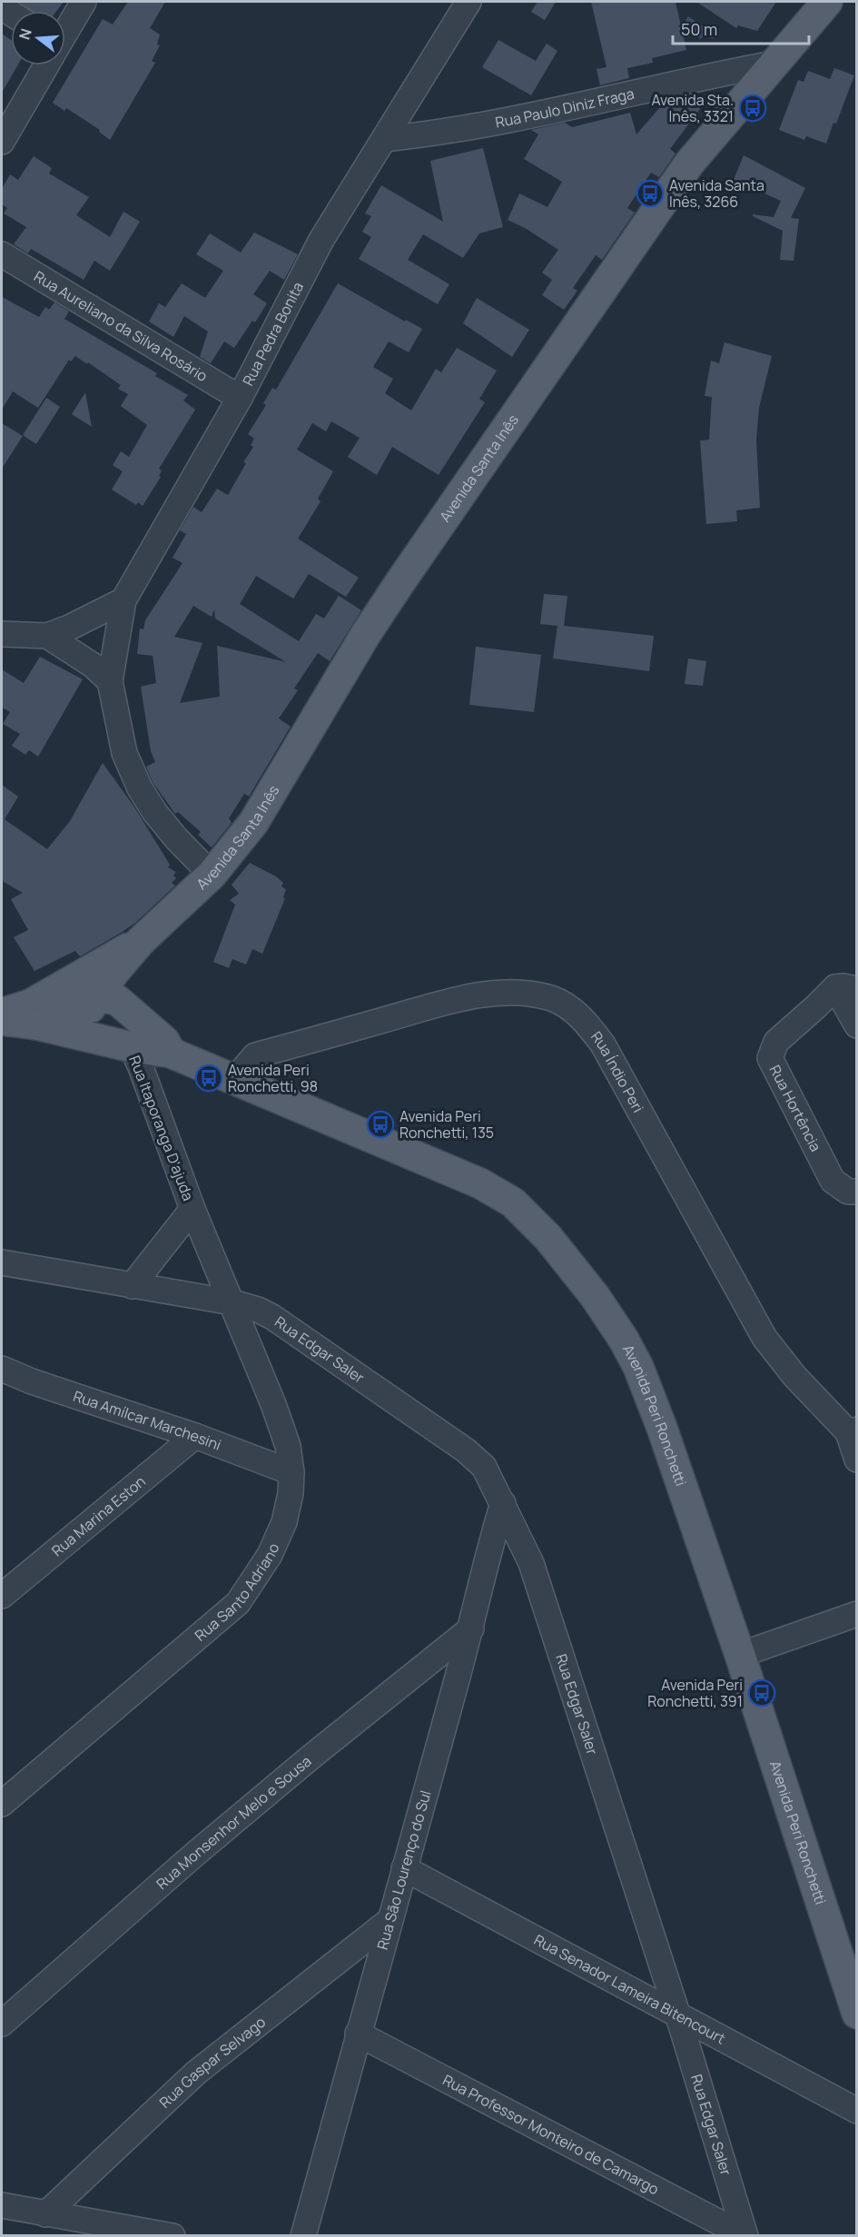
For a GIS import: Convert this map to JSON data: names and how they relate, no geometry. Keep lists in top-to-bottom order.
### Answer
{
  "streets": {
    "main road": ["Avenida Santa Inês", "Avenida Peri Ronchetti"],
    "street": [
      "Rua Paulo Diniz Fraga",
      "Rua Aureliano da Silva Rosário",
      "Rua Pedra Bonita",
      "Rua Índio Peri",
      "Rua Hortência",
      "Rua Itaporanga D'ajuda",
      "Rua Edgar Saler",
      "Rua Amílcar Marchesini",
      "Rua Marina Eston",
      "Rua Santo Adriano",
      "Rua Monsenhor Melo e Sousa",
      "Rua São Lourenço do Sul",
      "Rua Senador Lameira Bitencourt",
      "Rua Gaspar Selvago",
      "Rua Professor Monteiro de Camargo"
    ]
  },
  "crossings": [
    ["Rua Paulo Diniz Fraga", "Rua Pedra Bonita"],
    ["Rua Paulo Diniz Fraga", "Avenida Santa Inês"],
    ["Rua Aureliano da Silva Rosário", "Rua Pedra Bonita"],
    ["Rua Índio Peri", "Avenida Peri Ronchetti"],
    ["Rua Itaporanga D'ajuda", "Rua Edgar Saler"],
    ["Rua Itaporanga D'ajuda", "Rua Santo Adriano"],
    ["Rua Edgar Saler", "Rua Santo Adriano"],
    ["Rua Edgar Saler", "Rua São Lourenço do Sul"],
    ["Rua Edgar Saler", "Rua Senador Lameira Bitencourt"],
    ["Rua Edgar Saler", "Rua Professor Monteiro de Camargo"],
    ["Rua Amílcar Marchesini", "Rua Marina Eston"],
    ["Rua Amílcar Marchesini", "Rua Santo Adriano"],
    ["Rua Monsenhor Melo e Sousa", "Rua São Lourenço do Sul"],
    ["Rua São Lourenço do Sul", "Rua Senador Lameira Bitencourt"],
    ["Rua São Lourenço do Sul", "Rua Gaspar Selvago"],
    ["Rua São Lourenço do Sul", "Rua Professor Monteiro de Camargo"]
  ],
  "places": {
    "bus stop": [
      "Avenida Sta. Inês, 3321",
      "Avenida Santa Inês, 3266",
      "Avenida Peri Ronchetti, 98",
      "Avenida Peri Ronchetti, 135",
      "Avenida Peri Ronchetti, 391"
    ]
  },
  "scale_bar": "50 m",
  "north": "left"
}
